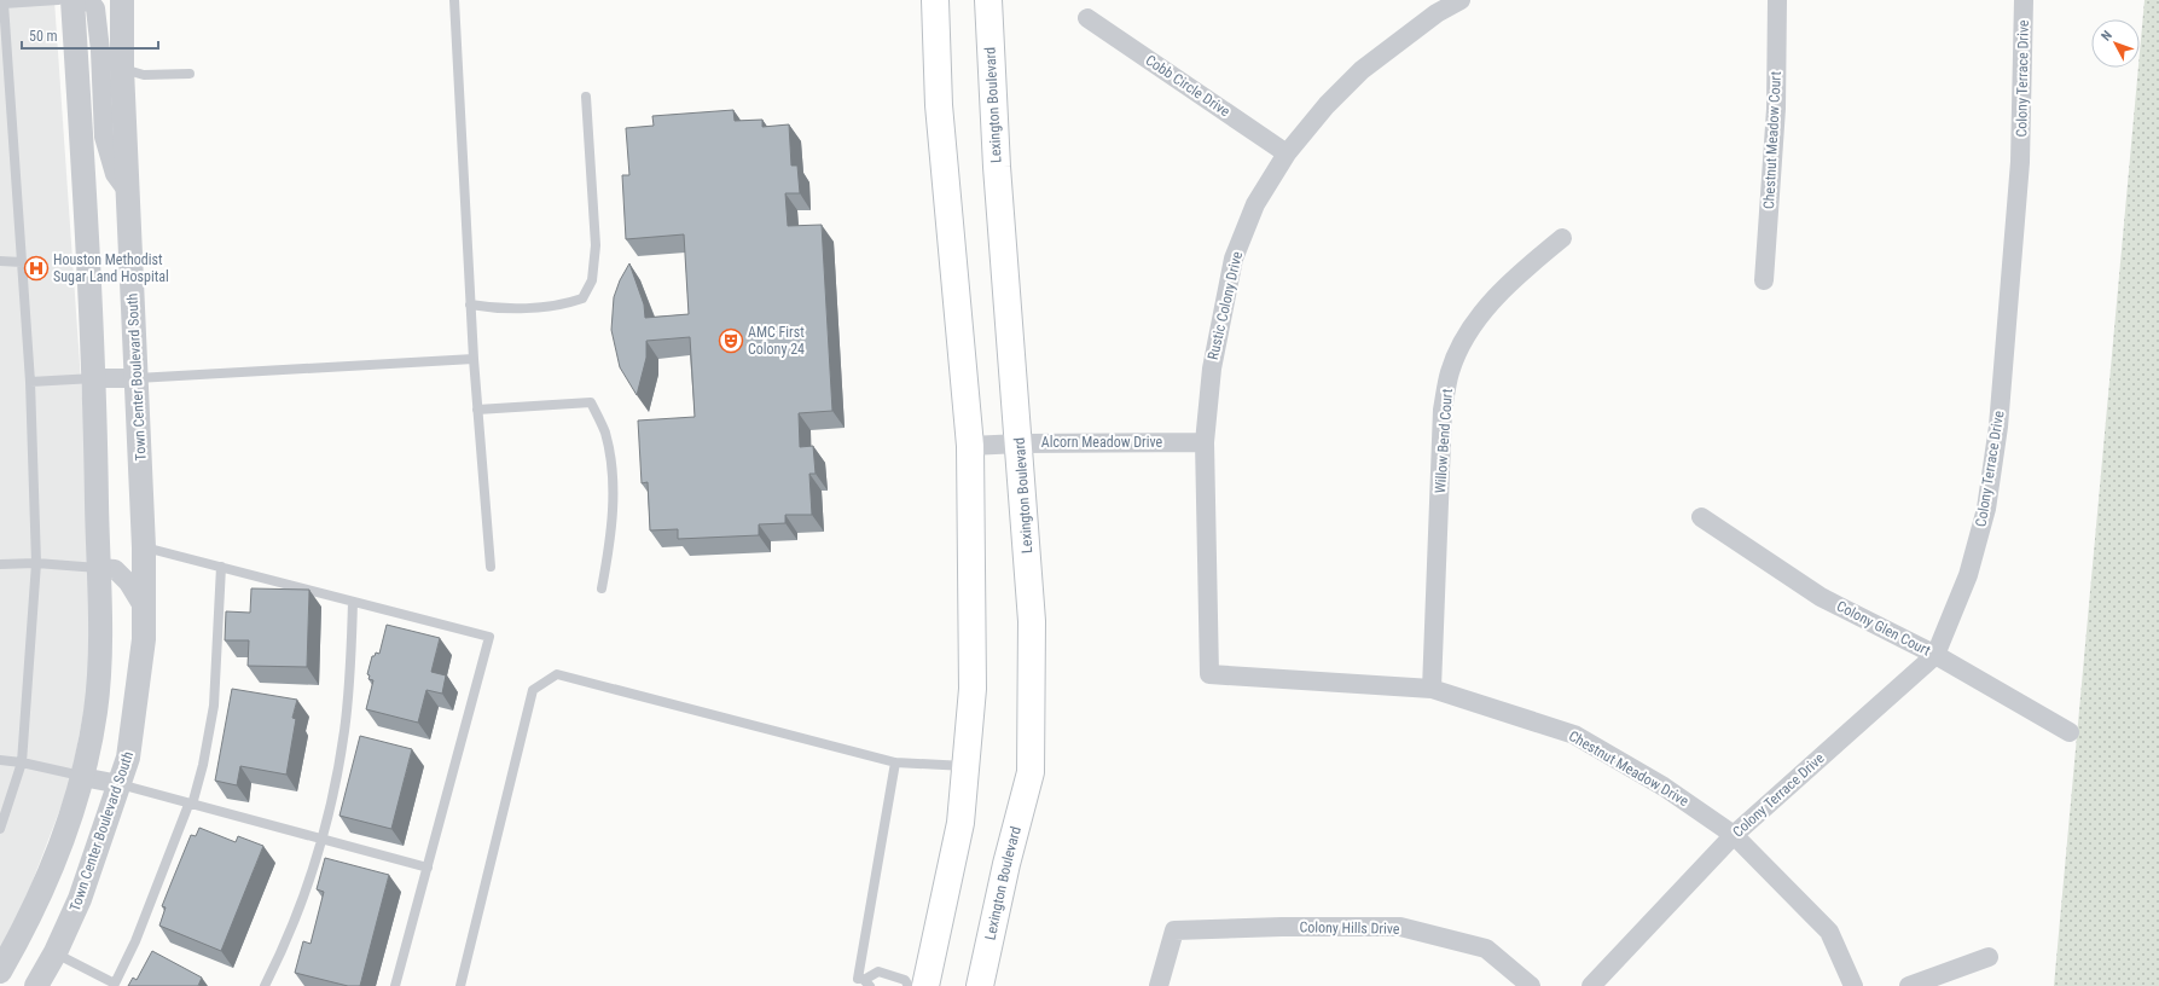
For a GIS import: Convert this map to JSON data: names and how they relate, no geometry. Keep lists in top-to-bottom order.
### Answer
{
  "streets": {
    "main road": ["Lexington Boulevard"],
    "street": [
      "Colony Terrace Drive",
      "Cobb Circle Drive",
      "Chestnut Meadow Court",
      "Rustic Colony Drive",
      "Town Center Boulevard South",
      "Willow Bend Court",
      "Alcorn Meadow Drive",
      "Colony Glen Court",
      "Chestnut Meadow Drive",
      "Colony Hills Drive"
    ]
  },
  "crossings": [
    ["Colony Terrace Drive", "Colony Glen Court"],
    ["Colony Terrace Drive", "Chestnut Meadow Drive"],
    ["Cobb Circle Drive", "Rustic Colony Drive"],
    ["Lexington Boulevard", "Alcorn Meadow Drive"],
    ["Rustic Colony Drive", "Alcorn Meadow Drive"],
    ["Rustic Colony Drive", "Chestnut Meadow Drive"],
    ["Willow Bend Court", "Chestnut Meadow Drive"]
  ],
  "places": {
    "hospital": ["Houston Methodist Sugar Land Hospital"],
    "theatre": ["AMC First Colony 24"]
  },
  "scale_bar": "50 m",
  "north": "top left"
}
